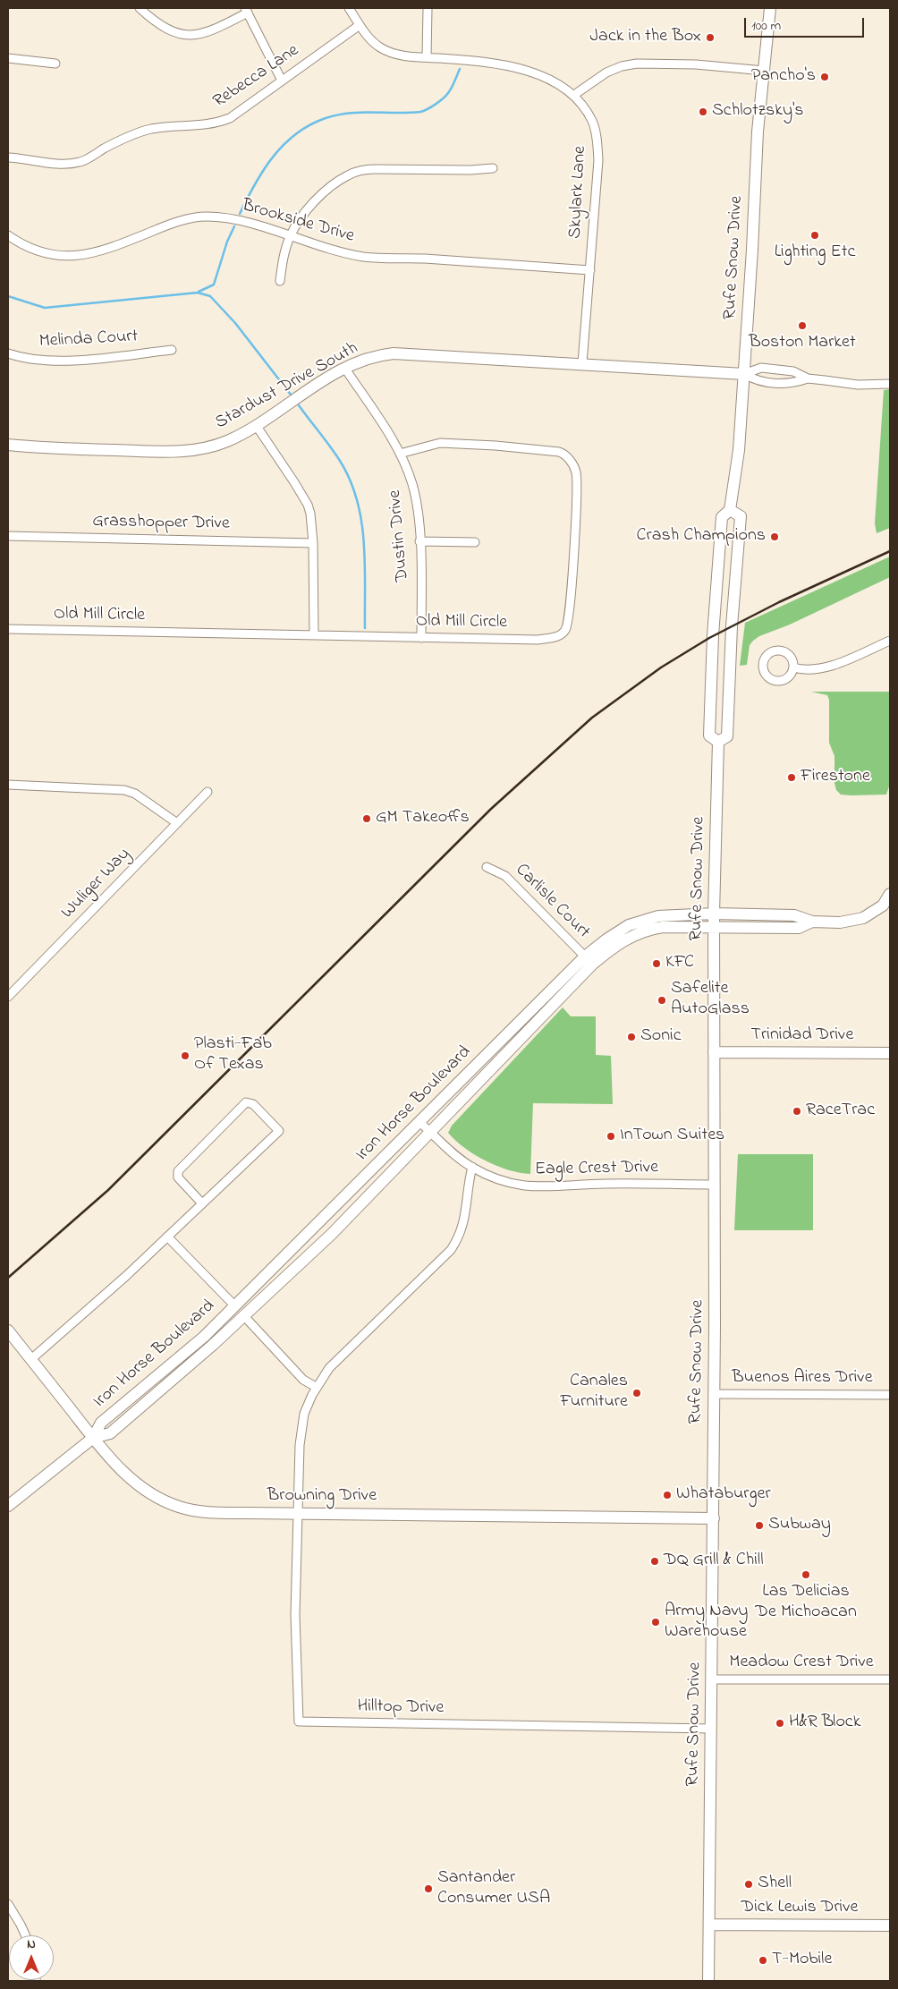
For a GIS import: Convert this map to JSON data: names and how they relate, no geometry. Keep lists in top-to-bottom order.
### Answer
{
  "streets": {
    "street": [
      "Rebecca Lane",
      "Skylark Lane",
      "Brookside Drive",
      "Rufe Snow Drive",
      "Melinda Court",
      "Stardust Drive South",
      "Grasshopper Drive",
      "Dustin Drive",
      "Old Mill Circle",
      "Wuliger Way",
      "Carlisle Court",
      "Trinidad Drive",
      "Iron Horse Boulevard",
      "Eagle Crest Drive",
      "Buenos Aires Drive",
      "Browning Drive",
      "Meadow Crest Drive",
      "Hilltop Drive",
      "Dick Lewis Drive"
    ]
  },
  "crossings": [
    ["Rebecca Lane", "Skylark Lane"],
    ["Skylark Lane", "Brookside Drive"],
    ["Skylark Lane", "Stardust Drive South"],
    ["Rufe Snow Drive", "Stardust Drive South"],
    ["Rufe Snow Drive", "Trinidad Drive"],
    ["Rufe Snow Drive", "Iron Horse Boulevard"],
    ["Rufe Snow Drive", "Eagle Crest Drive"],
    ["Rufe Snow Drive", "Buenos Aires Drive"],
    ["Rufe Snow Drive", "Browning Drive"],
    ["Rufe Snow Drive", "Meadow Crest Drive"],
    ["Rufe Snow Drive", "Hilltop Drive"],
    ["Rufe Snow Drive", "Dick Lewis Drive"],
    ["Stardust Drive South", "Dustin Drive"],
    ["Dustin Drive", "Old Mill Circle"],
    ["Carlisle Court", "Iron Horse Boulevard"],
    ["Iron Horse Boulevard", "Eagle Crest Drive"],
    ["Iron Horse Boulevard", "Browning Drive"],
    ["Browning Drive", "Hilltop Drive"]
  ],
  "places": [
    "Jack in the Box",
    "Pancho's",
    "Schlotzsky's",
    "Lighting Etc",
    "Boston Market",
    "Crash Champions",
    "Firestone",
    "GM Takeoffs",
    "KFC",
    "Safelite AutoGlass",
    "Sonic",
    "Plasti-Fab Of Texas",
    "RaceTrac",
    "InTown Suites",
    "Canales Furniture",
    "Whataburger",
    "Subway",
    "DQ Grill & Chill",
    "Las Delicias De Michoacan",
    "Army Navy Warehouse",
    "H&R Block",
    "Shell",
    "Santander Consumer USA",
    "T-Mobile"
  ],
  "scale_bar": "100 m",
  "north": "top"
}
